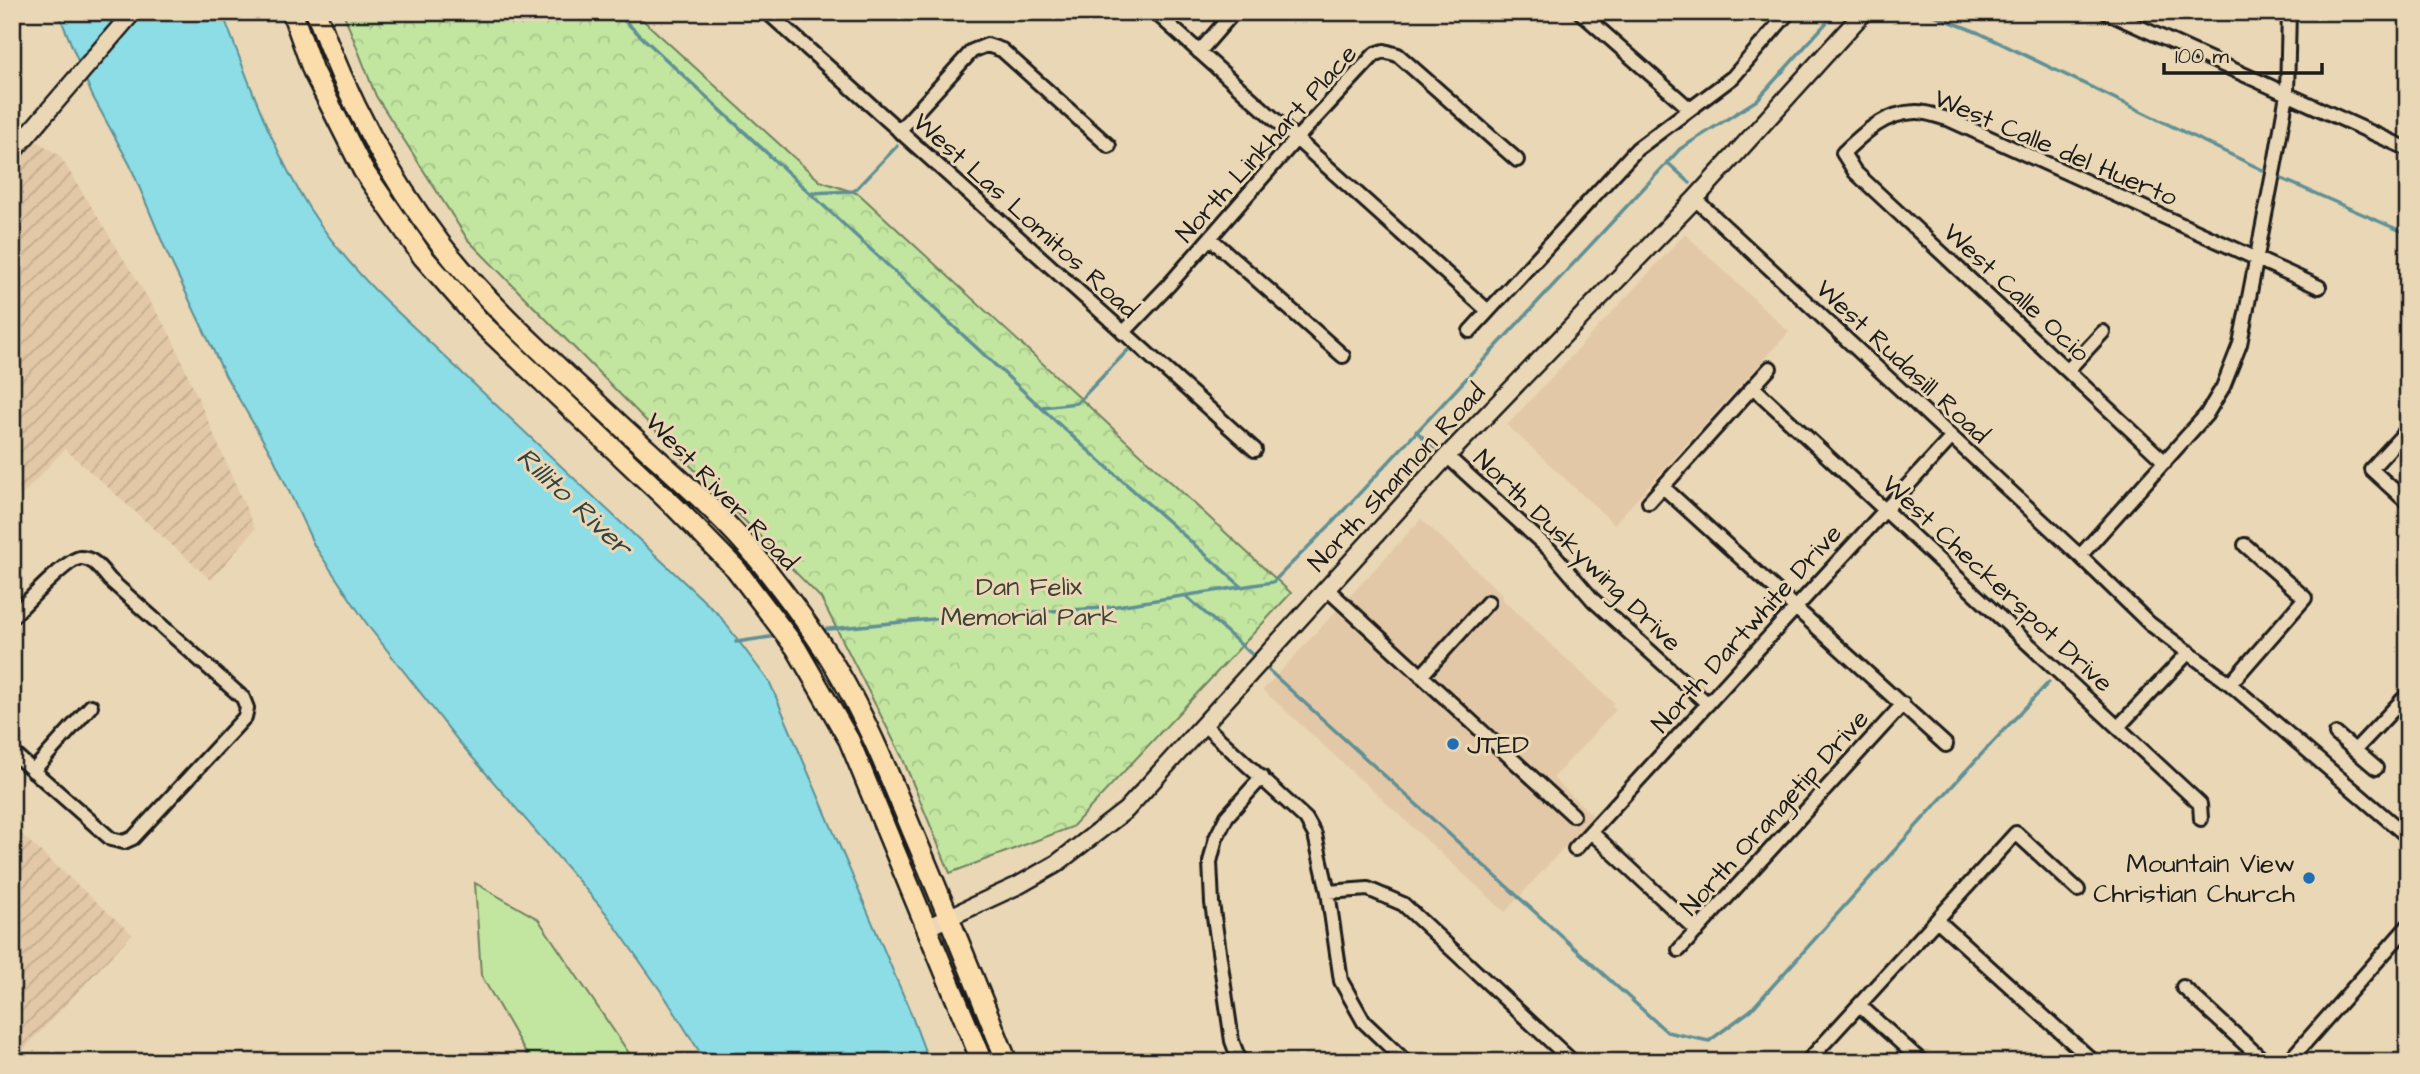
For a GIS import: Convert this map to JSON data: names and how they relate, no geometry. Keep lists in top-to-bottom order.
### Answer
{
  "streets": {
    "main road": ["West River Road"],
    "street": [
      "North Linkhart Place",
      "West Calle del Huerto",
      "West Las Lomitos Road",
      "West Calle Ocio",
      "West Rudasill Road",
      "North Shannon Road",
      "North Duskywing Drive",
      "West Checkerspot Drive",
      "North Dartwhite Drive",
      "North Orangetip Drive"
    ]
  },
  "crossings": [
    ["North Linkhart Place", "West Las Lomitos Road"],
    ["West Calle del Huerto", "West Calle Ocio"],
    ["West Rudasill Road", "North Shannon Road"],
    ["West Rudasill Road", "North Dartwhite Drive"],
    ["North Shannon Road", "West River Road"],
    ["North Shannon Road", "North Duskywing Drive"],
    ["North Duskywing Drive", "North Dartwhite Drive"],
    ["West Checkerspot Drive", "North Dartwhite Drive"]
  ],
  "water": ["Rillito River"],
  "parks": ["Dan Felix Memorial Park"],
  "places": ["JTED", "Mountain View Christian Church"],
  "scale_bar": "100 m"
}
